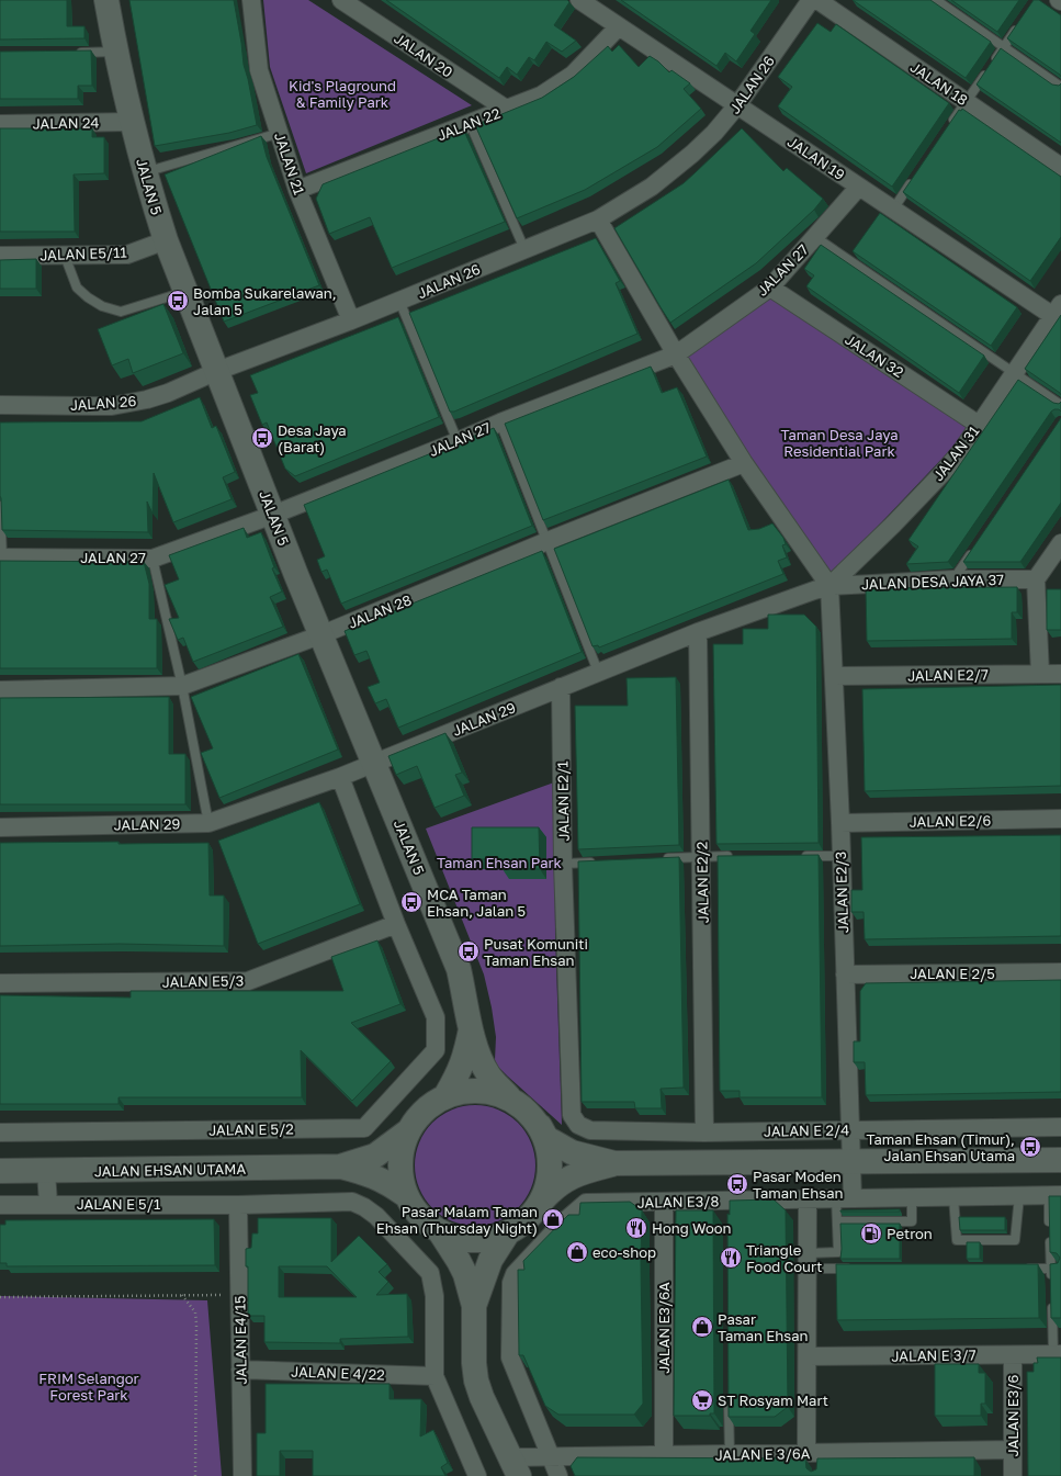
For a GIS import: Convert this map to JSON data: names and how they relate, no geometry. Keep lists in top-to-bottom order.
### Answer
{
  "streets": {
    "street": [
      "JALAN 20",
      "JALAN 18",
      "JALAN 26",
      "JALAN 24",
      "JALAN 22",
      "JALAN 19",
      "JALAN 21",
      "JALAN 5",
      "JALAN E5/11",
      "JALAN 27",
      "JALAN 32",
      "JALAN 31",
      "JALAN DESA JAYA 37",
      "JALAN 28",
      "JALAN E2/7",
      "JALAN 29",
      "JALAN E2/1",
      "JALAN E2/6",
      "JALAN E2/2",
      "JALAN E2/3",
      "JALAN E 2/5",
      "JALAN E5/3",
      "JALAN E 5/2",
      "JALAN E 2/4",
      "JALAN EHSAN UTAMA",
      "JALAN E3/8",
      "JALAN E 5/1",
      "JALAN E3/6A",
      "JALAN E4/15",
      "JALAN E 3/7",
      "JALAN E 4/22",
      "JALAN E3/6",
      "JALAN E 3/6A"
    ]
  },
  "crossings": [
    ["JALAN 20", "JALAN 22"],
    ["JALAN 26", "JALAN 19"],
    ["JALAN 26", "JALAN 21"],
    ["JALAN 26", "JALAN 5"],
    ["JALAN 24", "JALAN 5"],
    ["JALAN 22", "JALAN 19"],
    ["JALAN 22", "JALAN 21"],
    ["JALAN 19", "JALAN 27"],
    ["JALAN 19", "JALAN 31"],
    ["JALAN 5", "JALAN E5/11"],
    ["JALAN 5", "JALAN 27"],
    ["JALAN 5", "JALAN 28"],
    ["JALAN 5", "JALAN 29"],
    ["JALAN 5", "JALAN EHSAN UTAMA"],
    ["JALAN 27", "JALAN 32"],
    ["JALAN 32", "JALAN 31"],
    ["JALAN 31", "JALAN DESA JAYA 37"],
    ["JALAN 31", "JALAN 29"],
    ["JALAN 31", "JALAN E2/3"],
    ["JALAN DESA JAYA 37", "JALAN 29"],
    ["JALAN DESA JAYA 37", "JALAN E2/3"],
    ["JALAN E2/7", "JALAN E2/3"],
    ["JALAN 29", "JALAN E2/1"],
    ["JALAN 29", "JALAN E2/2"],
    ["JALAN 29", "JALAN E2/3"],
    ["JALAN E2/1", "JALAN E 2/4"],
    ["JALAN E2/6", "JALAN E2/3"],
    ["JALAN E2/2", "JALAN E 2/4"],
    ["JALAN E2/3", "JALAN E 2/5"],
    ["JALAN E2/3", "JALAN E 2/4"],
    ["JALAN E2/3", "JALAN E3/8"],
    ["JALAN E5/3", "JALAN E 5/2"],
    ["JALAN E3/8", "JALAN E3/6A"],
    ["JALAN E3/8", "JALAN E 3/6A"],
    ["JALAN E 5/1", "JALAN E4/15"],
    ["JALAN E 5/1", "JALAN E 4/22"],
    ["JALAN E3/6A", "JALAN E 3/6A"],
    ["JALAN E4/15", "JALAN E 4/22"],
    ["JALAN E 3/7", "JALAN E3/6"],
    ["JALAN E3/6", "JALAN E 3/6A"]
  ],
  "parks": [
    "Kid's Plaground & Family Park",
    "Taman Desa Jaya Residential Park",
    "Taman Ehsan Park",
    "FRIM Selangor Forest Park"
  ],
  "places": {
    "bus stop": [
      "Bomba Sukarelawan, Jalan 5",
      "Desa Jaya (Barat)",
      "MCA Taman Ehsan, Jalan 5",
      "Pusat Komuniti Taman Ehsan",
      "Taman Ehsan (Timur), Jalan Ehsan Utama",
      "Pasar Moden Taman Ehsan"
    ],
    "shop": ["Pasar Malam Taman Ehsan (Thursday Night)", "eco-shop", "Pasar Taman Ehsan"],
    "restaurant": ["Hong Woon", "Triangle Food Court"],
    "fuel station": ["Petron"],
    "supermarket": ["ST Rosyam Mart"]
  }
}
